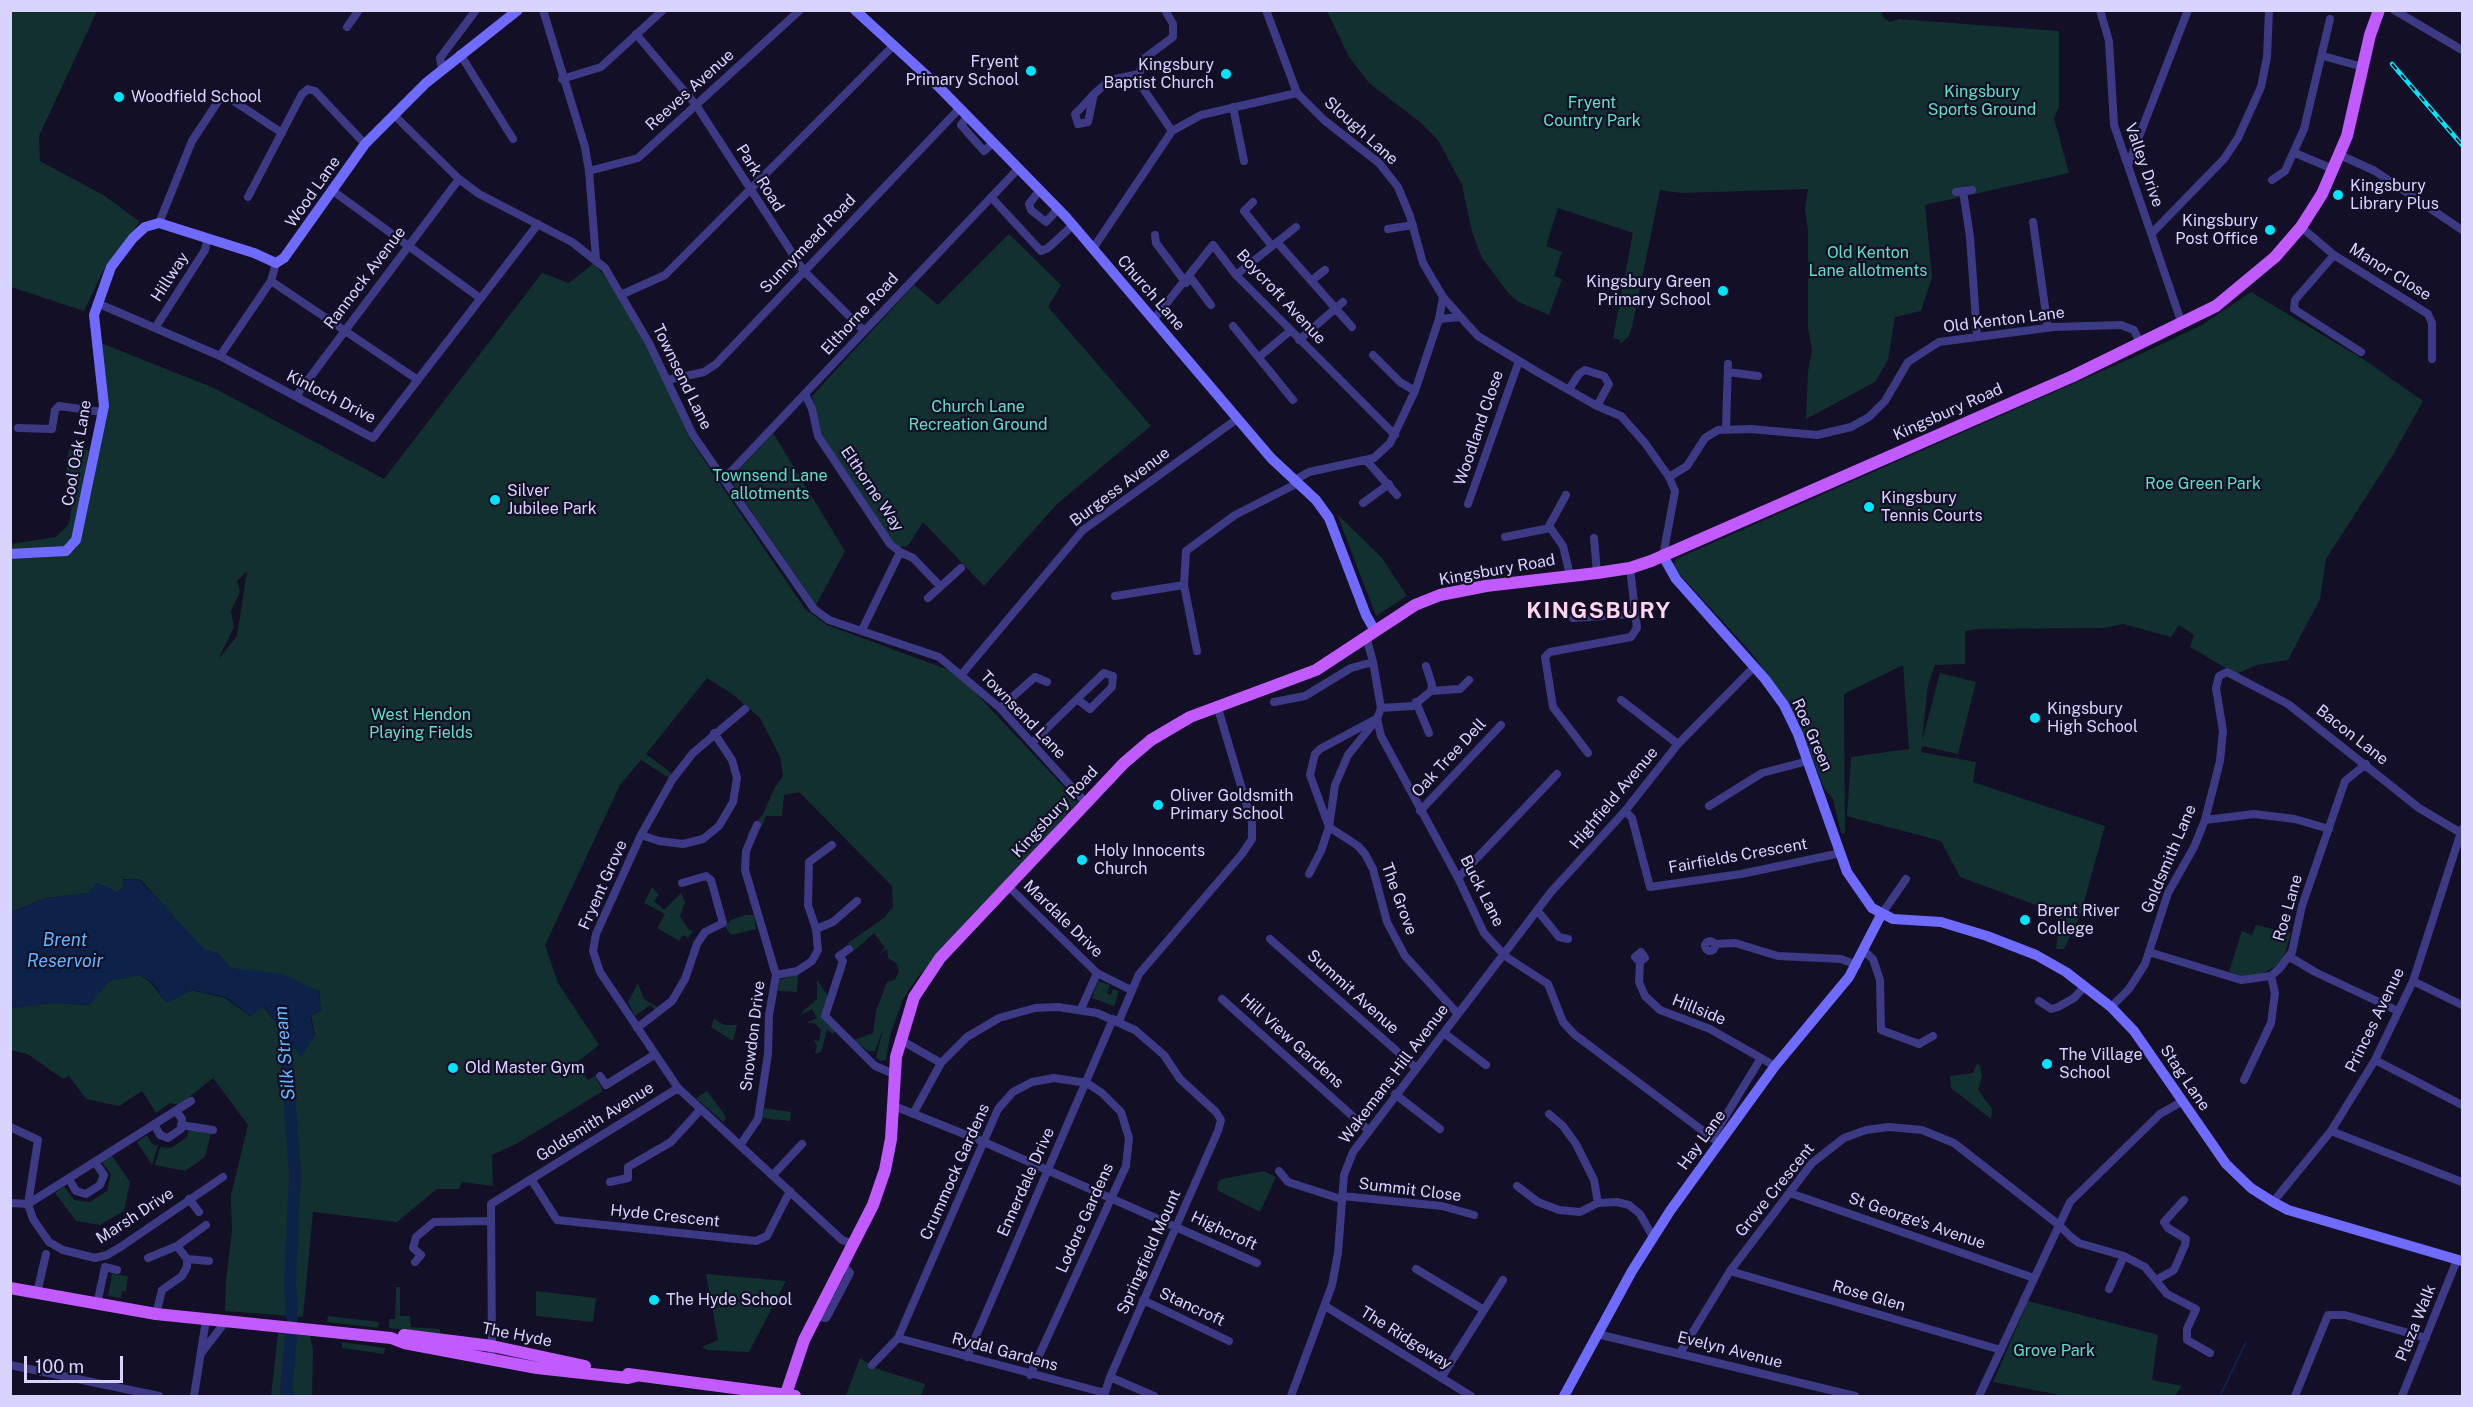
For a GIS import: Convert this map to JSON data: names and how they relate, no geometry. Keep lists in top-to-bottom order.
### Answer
{
  "streets": {
    "main road": ["Kingsbury Road", "The Hyde"],
    "street": [
      "Reeves Avenue",
      "Slough Lane",
      "Valley Drive",
      "Park Road",
      "Wood Lane",
      "Sunnymead Road",
      "Manor Close",
      "Hillway",
      "Rannock Avenue",
      "Church Lane",
      "Boycroft Avenue",
      "Elthorne Road",
      "Old Kenton Lane",
      "Townsend Lane",
      "Kinloch Drive",
      "Woodland Close",
      "Cool Oak Lane",
      "Burgess Avenue",
      "Elthorne Way",
      "Roe Green",
      "Bacon Lane",
      "Oak Tree Dell",
      "Highfield Avenue",
      "Fairfields Crescent",
      "Goldsmith Lane",
      "Fryent Grove",
      "Buck Lane",
      "The Grove",
      "Roe Lane",
      "Mardale Drive",
      "Summit Avenue",
      "Hillside",
      "Princes Avenue",
      "Snowdon Drive",
      "Hill View Gardens",
      "Wakemans Hill Avenue",
      "Stag Lane",
      "Goldsmith Avenue",
      "Hay Lane",
      "Crummock Gardens",
      "Ennerdale Drive",
      "Summit Close",
      "Grove Crescent",
      "Marsh Drive",
      "Hyde Crescent",
      "Lodore Gardens",
      "St George's Avenue",
      "Highcroft",
      "Springfield Mount",
      "Rose Glen",
      "Stancroft",
      "Plaza Walk",
      "The Ridgeway",
      "Evelyn Avenue",
      "Rydal Gardens"
    ]
  },
  "crossings": [
    ["Reeves Avenue", "Park Road"],
    ["Slough Lane", "Woodland Close"],
    ["Valley Drive", "Kingsbury Road"],
    ["Park Road", "Sunnymead Road"],
    ["Park Road", "Elthorne Road"],
    ["Wood Lane", "Townsend Lane"],
    ["Sunnymead Road", "Church Lane"],
    ["Sunnymead Road", "Townsend Lane"],
    ["Manor Close", "Kingsbury Road"],
    ["Hillway", "Kinloch Drive"],
    ["Rannock Avenue", "Townsend Lane"],
    ["Rannock Avenue", "Kinloch Drive"],
    ["Church Lane", "Boycroft Avenue"],
    ["Church Lane", "Elthorne Road"],
    ["Church Lane", "Kingsbury Road"],
    ["Church Lane", "Burgess Avenue"],
    ["Elthorne Road", "Townsend Lane"],
    ["Elthorne Road", "Elthorne Way"],
    ["Old Kenton Lane", "Kingsbury Road"],
    ["Townsend Lane", "Kinloch Drive"],
    ["Townsend Lane", "Kingsbury Road"],
    ["Townsend Lane", "Burgess Avenue"],
    ["Townsend Lane", "Elthorne Way"],
    ["Kinloch Drive", "Cool Oak Lane"],
    ["Kingsbury Road", "Roe Green"],
    ["Kingsbury Road", "Mardale Drive"],
    ["Kingsbury Road", "Goldsmith Avenue"],
    ["Kingsbury Road", "Ennerdale Drive"],
    ["Kingsbury Road", "Highcroft"],
    ["Kingsbury Road", "The Hyde"],
    ["Roe Green", "Highfield Avenue"],
    ["Roe Green", "Fairfields Crescent"],
    ["Roe Green", "Stag Lane"],
    ["Roe Green", "Hay Lane"],
    ["Bacon Lane", "Goldsmith Lane"],
    ["Bacon Lane", "Roe Lane"],
    ["Bacon Lane", "Princes Avenue"],
    ["Oak Tree Dell", "Buck Lane"],
    ["Highfield Avenue", "Fairfields Crescent"],
    ["Highfield Avenue", "Buck Lane"],
    ["Highfield Avenue", "Wakemans Hill Avenue"],
    ["Goldsmith Lane", "Stag Lane"],
    ["Fryent Grove", "Goldsmith Avenue"],
    ["Buck Lane", "Wakemans Hill Avenue"],
    ["Buck Lane", "Hay Lane"],
    ["The Grove", "Wakemans Hill Avenue"],
    ["Mardale Drive", "Ennerdale Drive"],
    ["Summit Avenue", "Wakemans Hill Avenue"],
    ["Hillside", "Hay Lane"],
    ["Princes Avenue", "Stag Lane"],
    ["Snowdon Drive", "Goldsmith Avenue"],
    ["Hill View Gardens", "Wakemans Hill Avenue"],
    ["Wakemans Hill Avenue", "Summit Close"],
    ["Wakemans Hill Avenue", "The Ridgeway"],
    ["Stag Lane", "Hay Lane"],
    ["Stag Lane", "Plaza Walk"],
    ["Goldsmith Avenue", "Hyde Crescent"],
    ["Goldsmith Avenue", "The Hyde"],
    ["Hay Lane", "Evelyn Avenue"],
    ["Crummock Gardens", "Ennerdale Drive"],
    ["Crummock Gardens", "Lodore Gardens"],
    ["Crummock Gardens", "Highcroft"],
    ["Crummock Gardens", "Rydal Gardens"],
    ["Ennerdale Drive", "Lodore Gardens"],
    ["Ennerdale Drive", "Highcroft"],
    ["Ennerdale Drive", "Springfield Mount"],
    ["Ennerdale Drive", "Rydal Gardens"],
    ["Grove Crescent", "St George's Avenue"],
    ["Grove Crescent", "Rose Glen"],
    ["Grove Crescent", "Evelyn Avenue"],
    ["Lodore Gardens", "Highcroft"],
    ["Lodore Gardens", "Rydal Gardens"],
    ["Highcroft", "Springfield Mount"],
    ["Springfield Mount", "Stancroft"],
    ["Springfield Mount", "Rydal Gardens"]
  ],
  "districts": ["KINGSBURY"],
  "water": ["Brent Reservoir", "Silk Stream"],
  "parks": [
    "Kingsbury Sports Ground",
    "Fryent Country Park",
    "Old Kenton Lane allotments",
    "Church Lane Recreation Ground",
    "Townsend Lane allotments",
    "Roe Green Park",
    "West Hendon Playing Fields",
    "Grove Park"
  ],
  "places": [
    "Fryent Primary School",
    "Kingsbury Baptist Church",
    "Woodfield School",
    "Kingsbury Library Plus",
    "Kingsbury Post Office",
    "Kingsbury Green Primary School",
    "Silver Jubilee Park",
    "Kingsbury Tennis Courts",
    "Kingsbury High School",
    "Oliver Goldsmith Primary School",
    "Holy Innocents Church",
    "Brent River College",
    "The Village School",
    "Old Master Gym",
    "The Hyde School"
  ],
  "scale_bar": "100 m"
}
